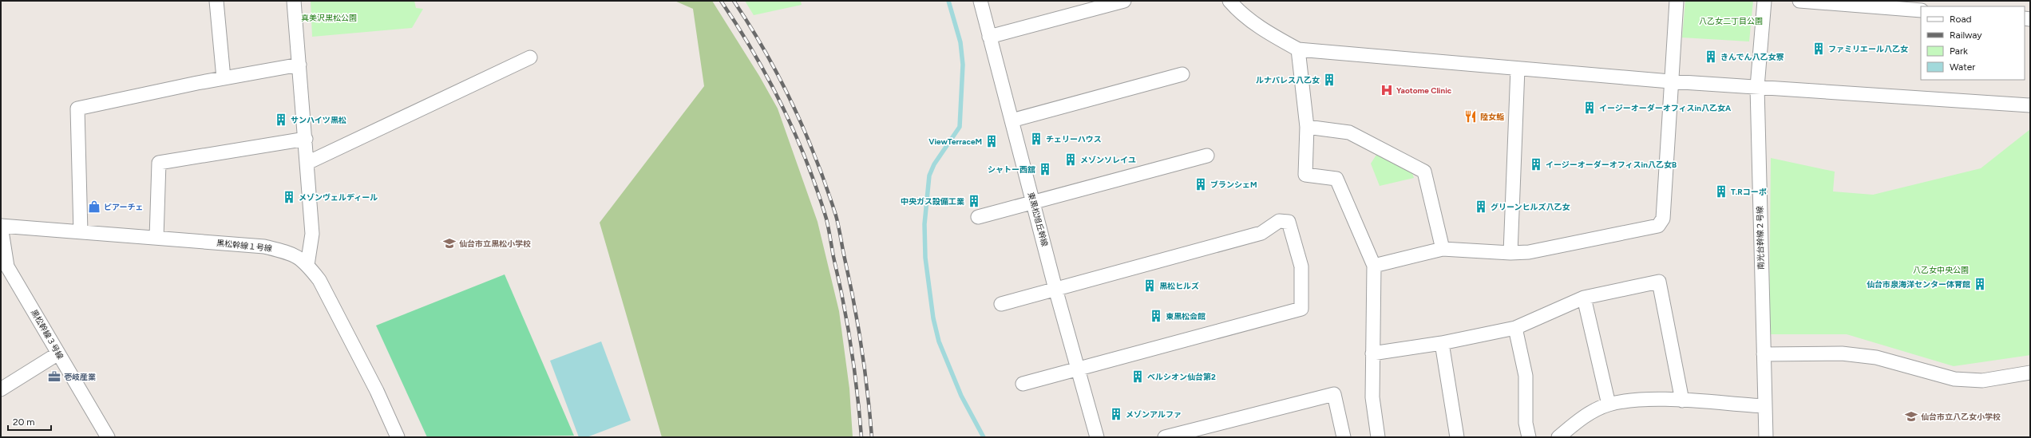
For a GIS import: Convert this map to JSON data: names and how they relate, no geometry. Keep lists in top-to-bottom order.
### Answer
{
  "streets": {
    "street": [
      "東黒松旭丘幹線",
      "南光台幹線２号線",
      "黒松幹線１号線",
      "黒松幹線３号線"
    ]
  },
  "crossings": [
    ["黒松幹線１号線", "黒松幹線３号線"]
  ],
  "parks": ["真美沢黒松公園", "八乙女二丁目公園", "八乙女中央公園"],
  "places": {
    "building": [
      "ファミリエール八乙女",
      "きんでん八乙女寮",
      "ルナパレス八乙女",
      "イージーオーダーオフィスin八乙女A",
      "サンハイツ黒松",
      "チェリーハウス",
      "ViewTerraceM",
      "メゾンソレイユ",
      "イージーオーダーオフィスin八乙女B",
      "シャトー西舘",
      "ブランシェM",
      "T.Rコーポ",
      "メゾンヴェルディール",
      "中央ガス設備工業",
      "グリーンヒルズ八乙女",
      "仙台市泉海洋センター体育館",
      "黒松ヒルズ",
      "東黒松会館",
      "ベルシオン仙台第2",
      "メゾンアルファ"
    ],
    "hospital": ["Yaotome Clinic"],
    "restaurant": ["陸女鮨"],
    "shop": ["ピアーチェ"],
    "school or university": ["仙台市立黒松小学校", "仙台市立八乙女小学校"],
    "office": ["壱岐産業"]
  },
  "legend": [
    "Road",
    "Railway",
    "Park",
    "Water"
  ],
  "scale_bar": "20 m"
}
